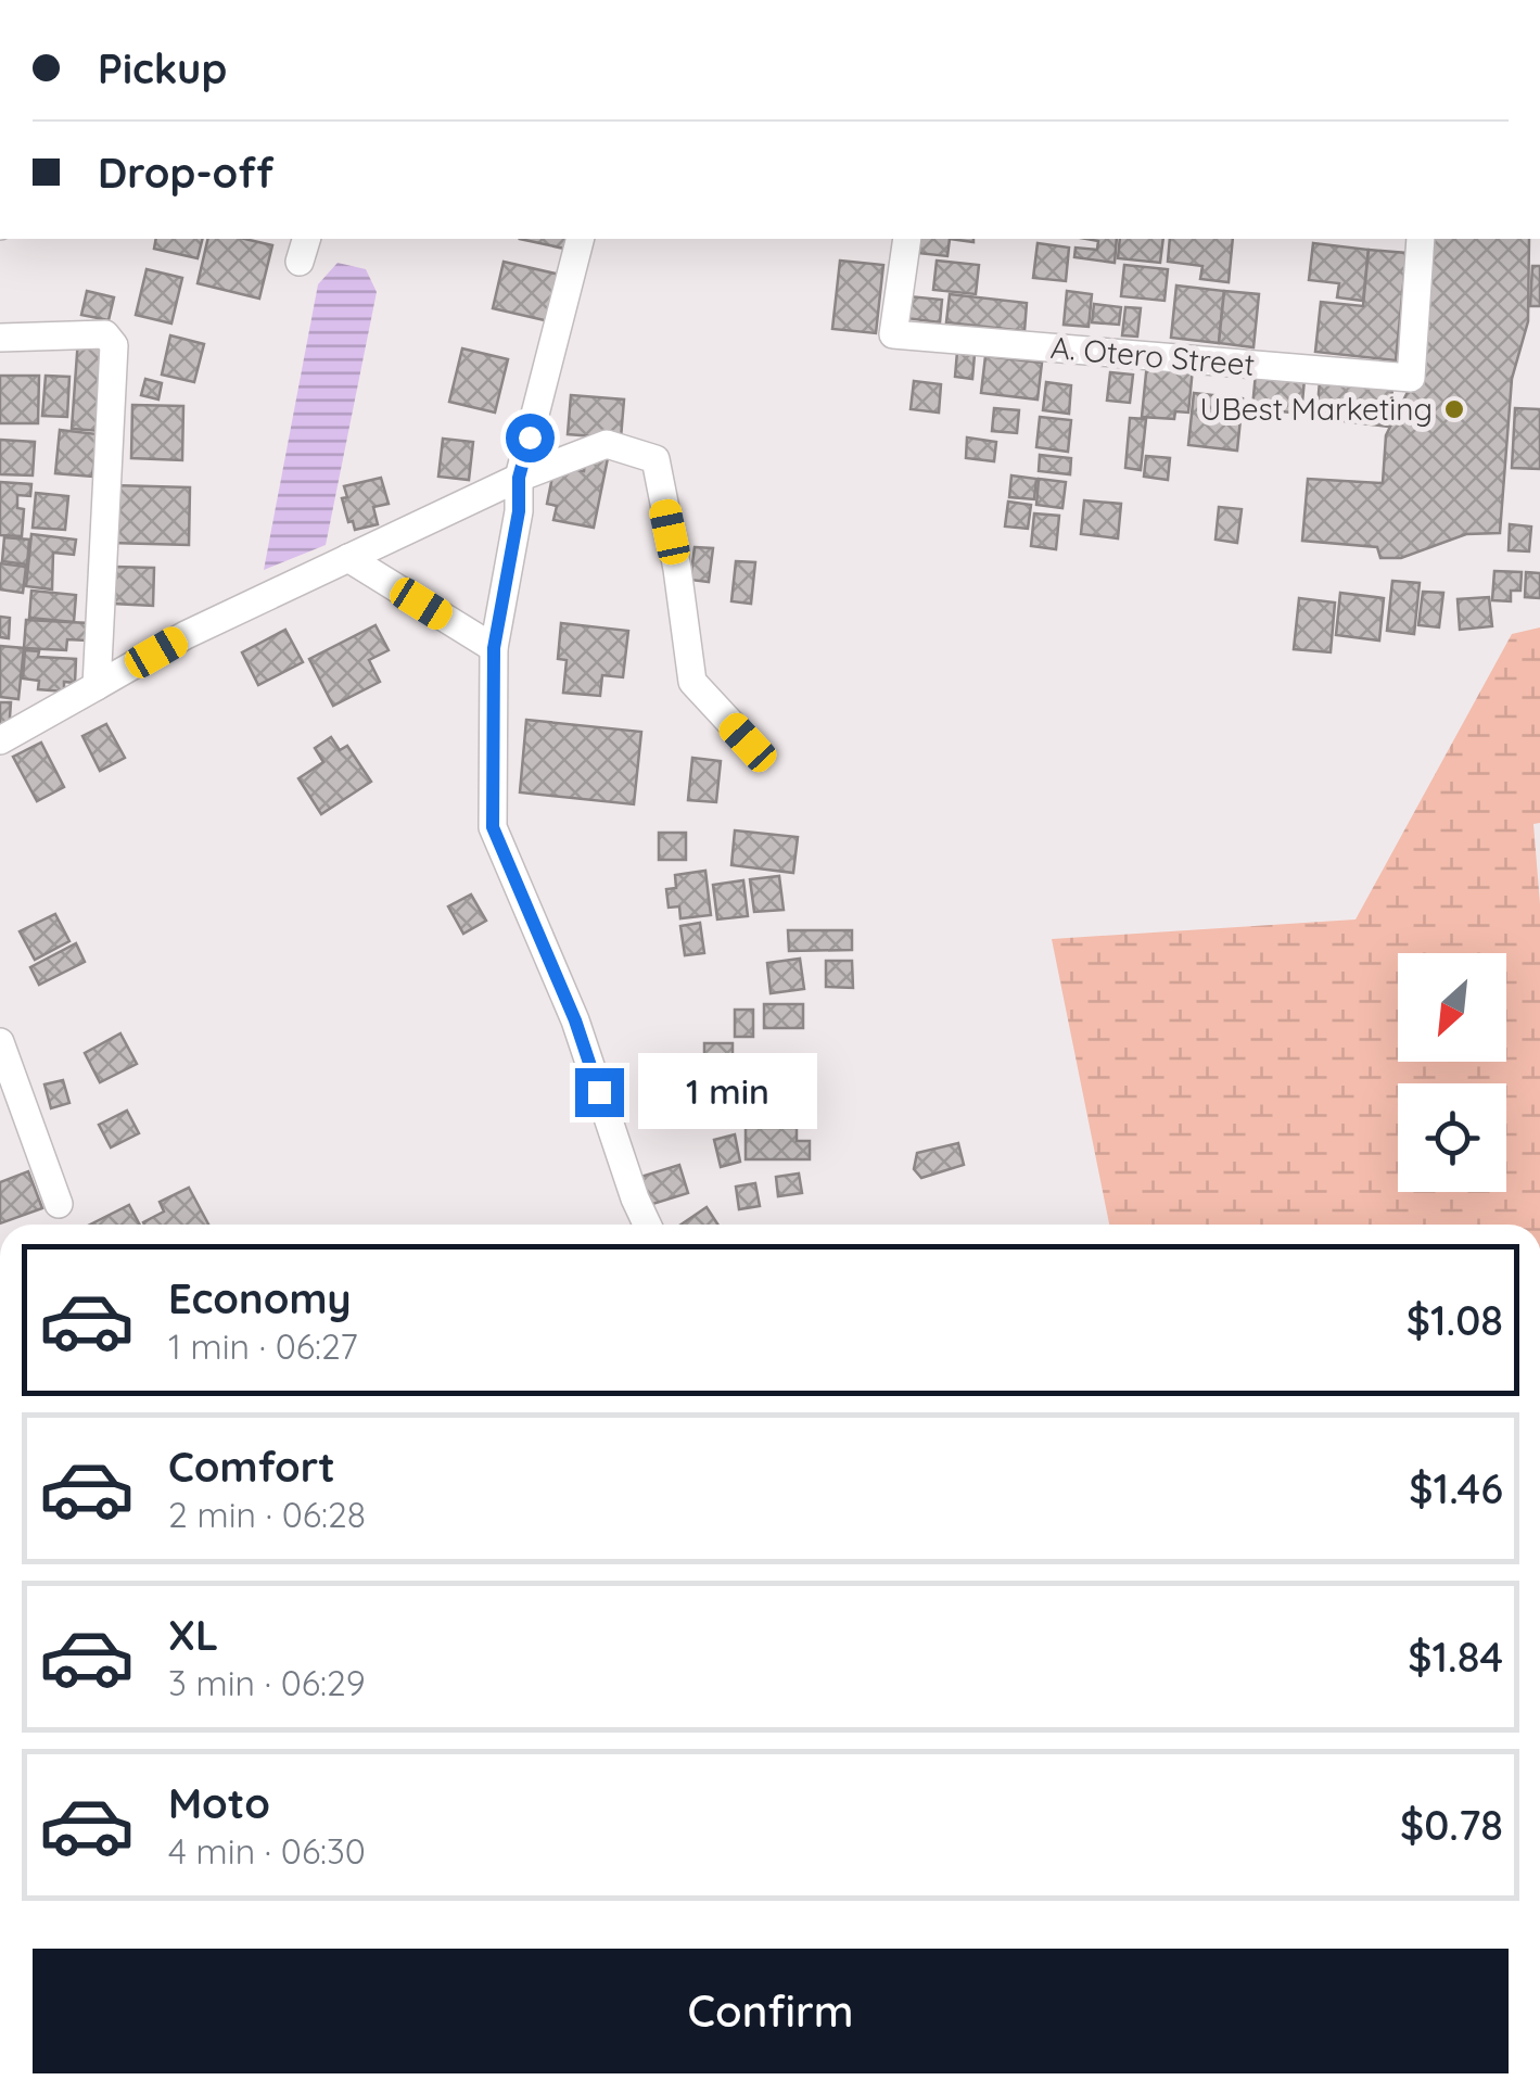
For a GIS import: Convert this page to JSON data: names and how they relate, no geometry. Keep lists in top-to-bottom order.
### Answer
{
  "streets": {
    "street": ["A. Otero Street"]
  },
  "places": ["UBest Marketing"],
  "north": "bottom left",
  "page": {
    "banner": ["Pickup", "Drop-off"],
    "bubble": "1 min",
    "list": [
      {
        "name": "Economy",
        "note": "1 min · 06:27",
        "value": "$1.08"
      },
      {
        "name": "Comfort",
        "note": "2 min · 06:28",
        "value": "$1.46"
      },
      {
        "name": "XL",
        "note": "3 min · 06:29",
        "value": "$1.84"
      },
      {
        "name": "Moto",
        "note": "4 min · 06:30",
        "value": "$0.78"
      }
    ],
    "buttons": "Confirm"
  }
}
